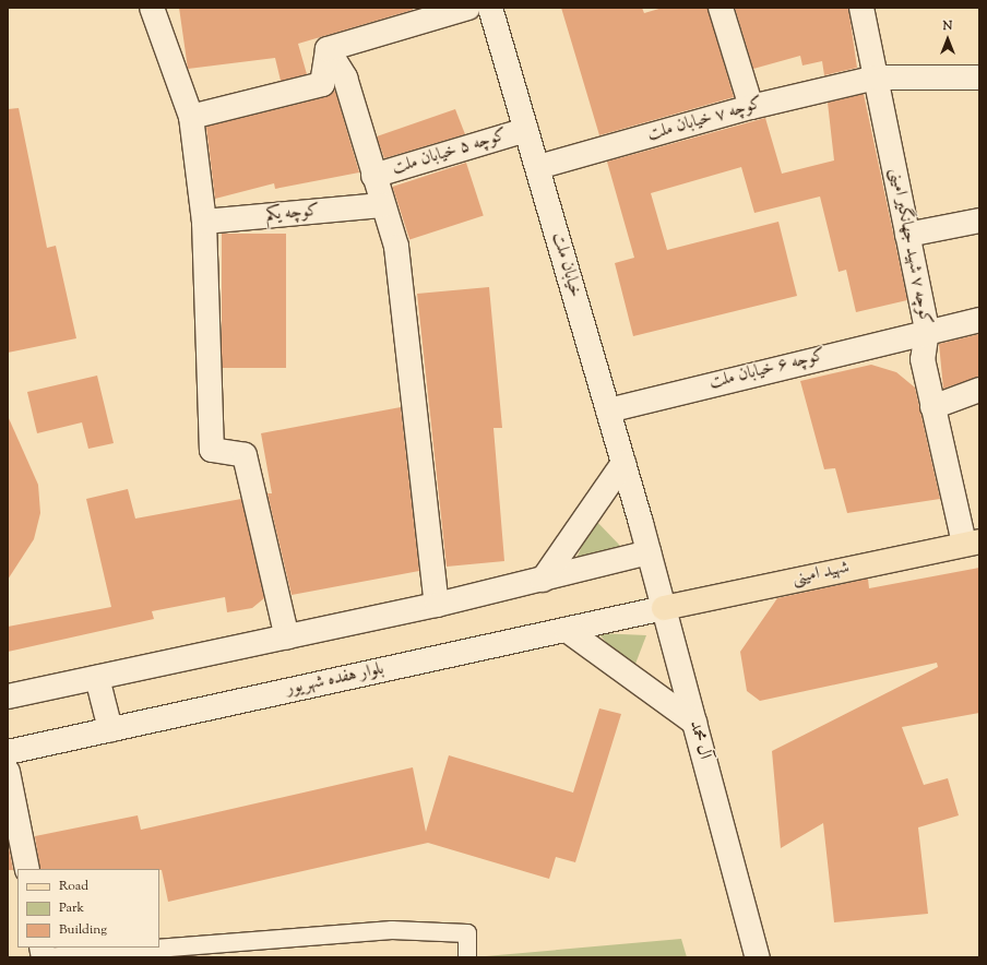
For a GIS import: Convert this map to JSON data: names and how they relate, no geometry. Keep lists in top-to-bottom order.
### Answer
{
  "streets": {
    "main road": ["شهید امینی"],
    "street": [
      "کوچه ۷ خیابان ملت",
      "کوچه ۵ خیابان ملت",
      "کوچه یکم",
      "کوچه ۷ شهید جهانگیر امینی",
      "خیابان ملت",
      "کوچه ۶ خیابان ملت",
      "بلوار هفده شهریور",
      "آل محمد"
    ]
  },
  "crossings": [
    ["کوچه ۷ خیابان ملت", "کوچه ۷ شهید جهانگیر امینی"],
    ["کوچه ۷ خیابان ملت", "خیابان ملت"],
    ["کوچه ۵ خیابان ملت", "خیابان ملت"],
    ["کوچه ۷ شهید جهانگیر امینی", "کوچه ۶ خیابان ملت"],
    ["کوچه ۷ شهید جهانگیر امینی", "شهید امینی"],
    ["خیابان ملت", "کوچه ۶ خیابان ملت"],
    ["خیابان ملت", "آل محمد"],
    ["شهید امینی", "بلوار هفده شهریور"],
    ["شهید امینی", "آل محمد"],
    ["بلوار هفده شهریور", "آل محمد"]
  ],
  "legend": ["Road", "Park", "Building"],
  "north": "top"
}
